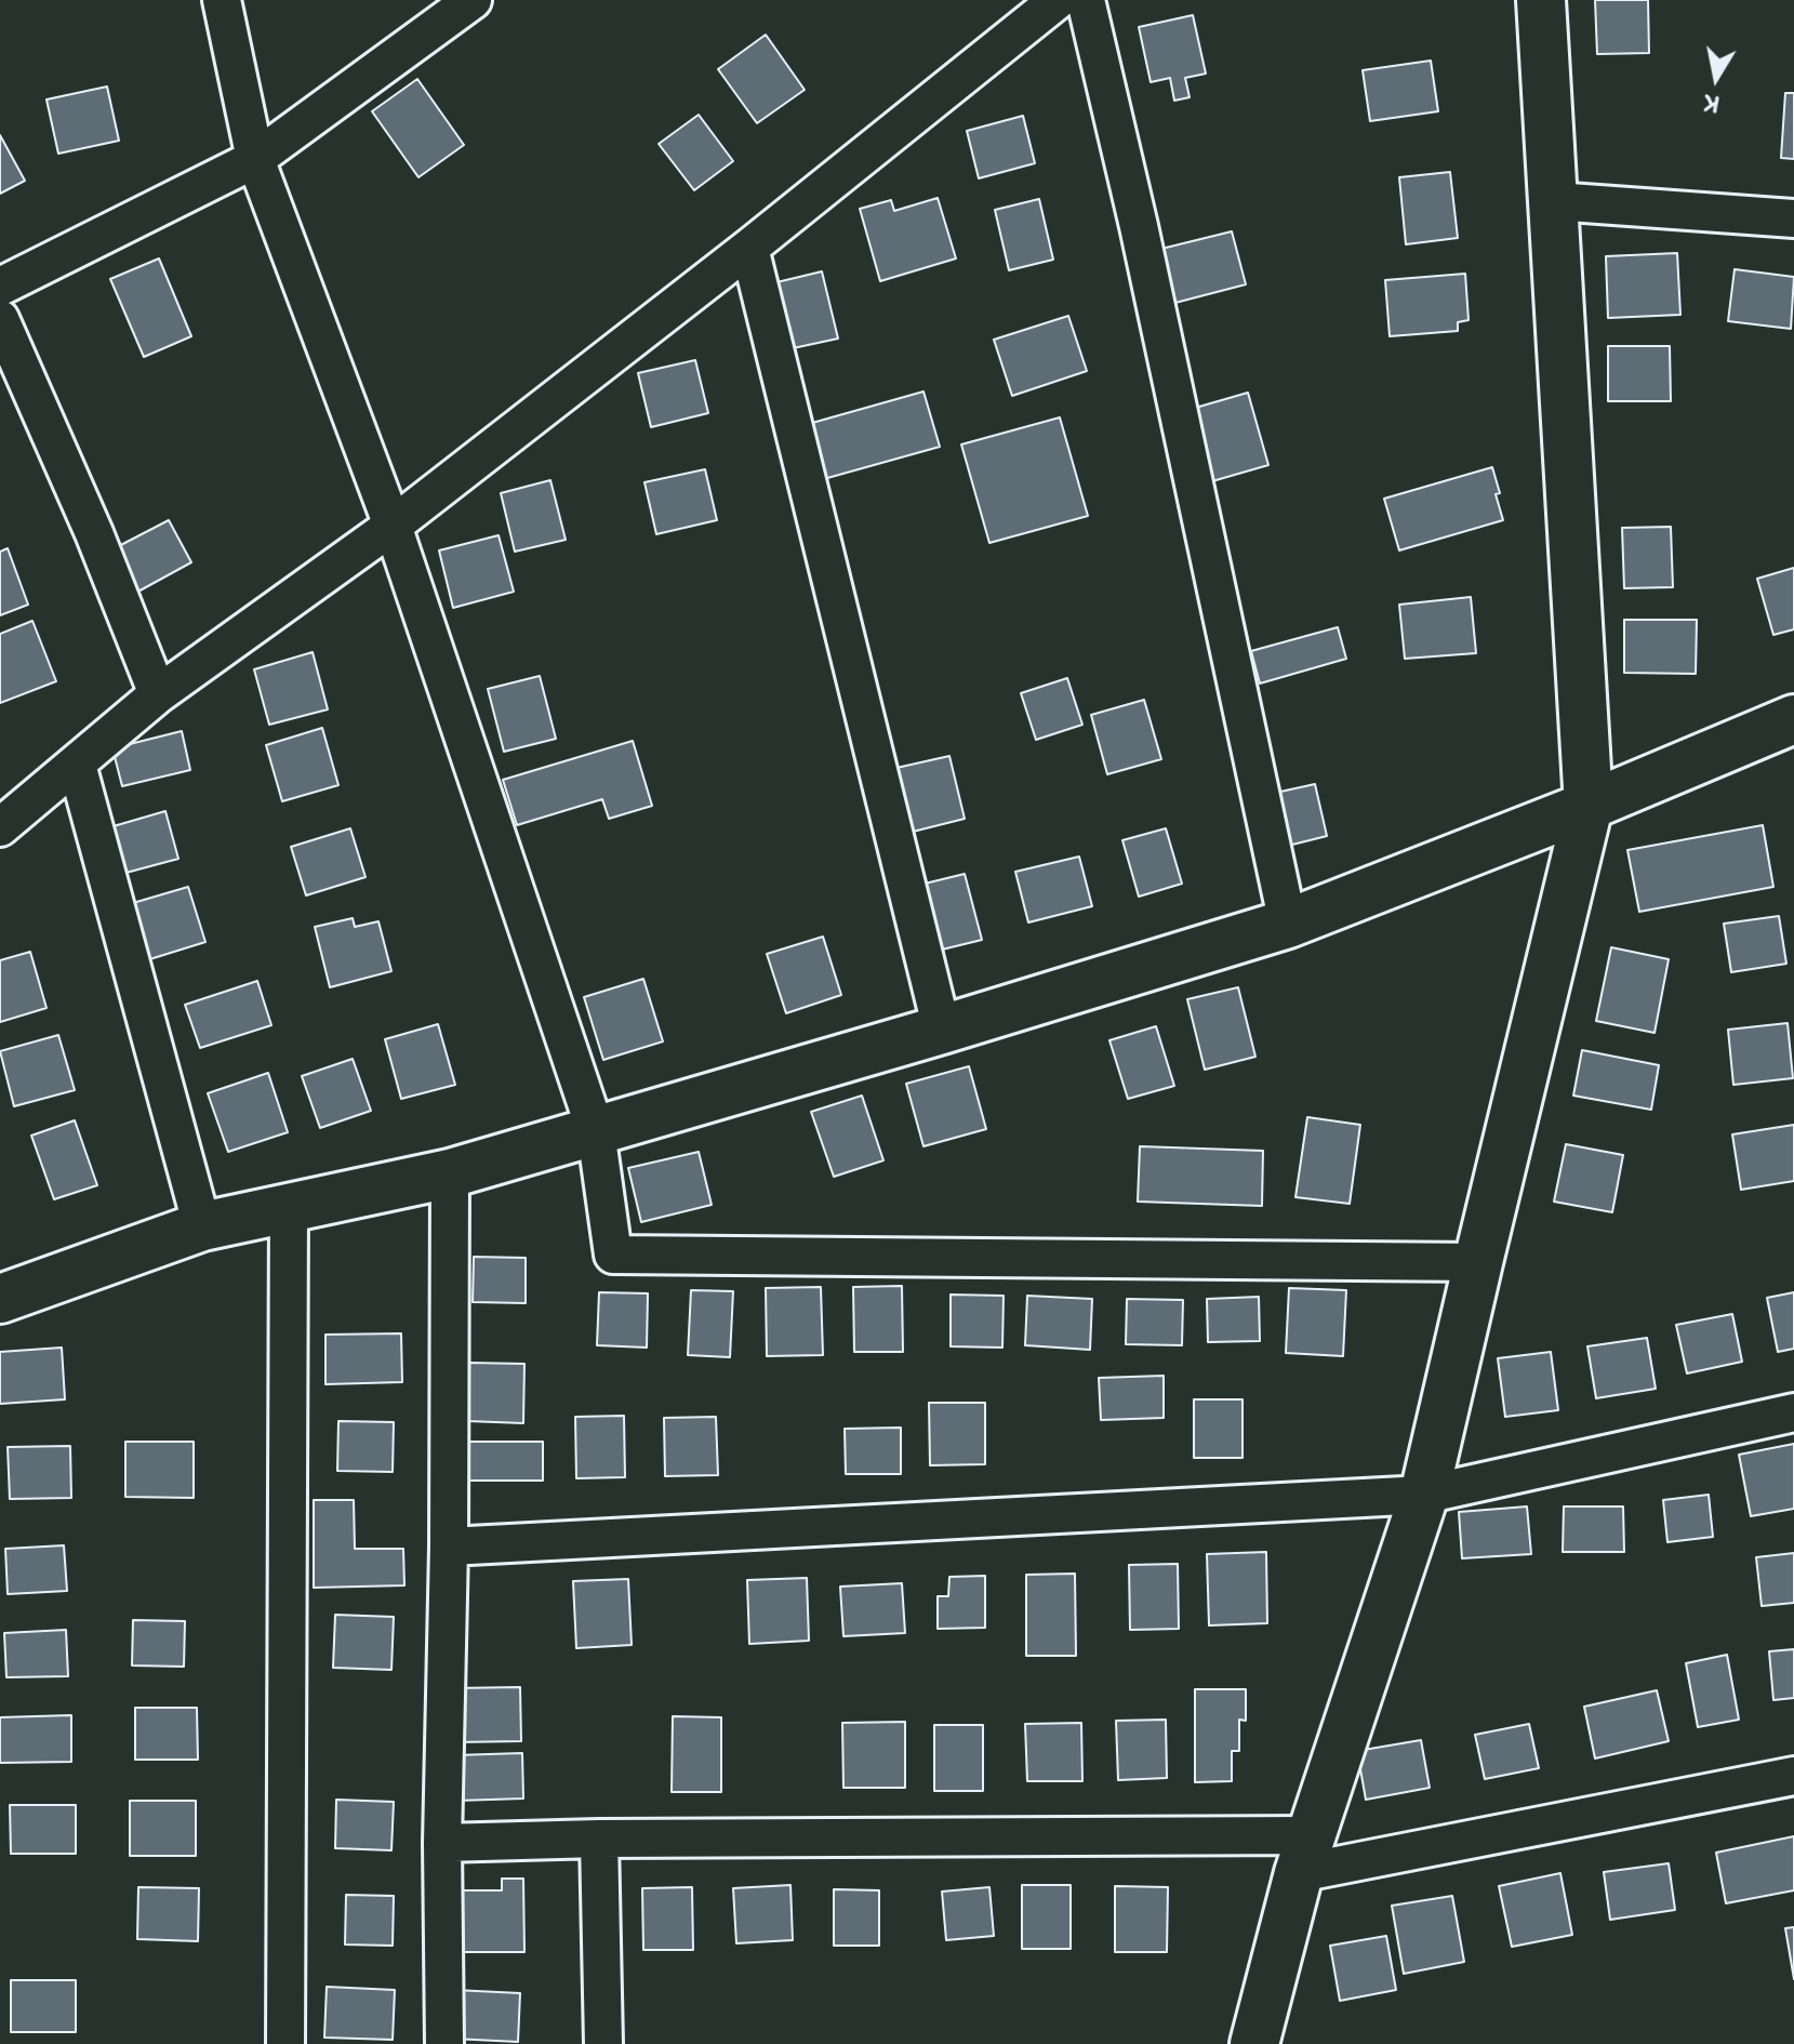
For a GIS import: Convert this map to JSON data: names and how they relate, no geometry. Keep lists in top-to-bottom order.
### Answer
{
  "north": "bottom"
}
